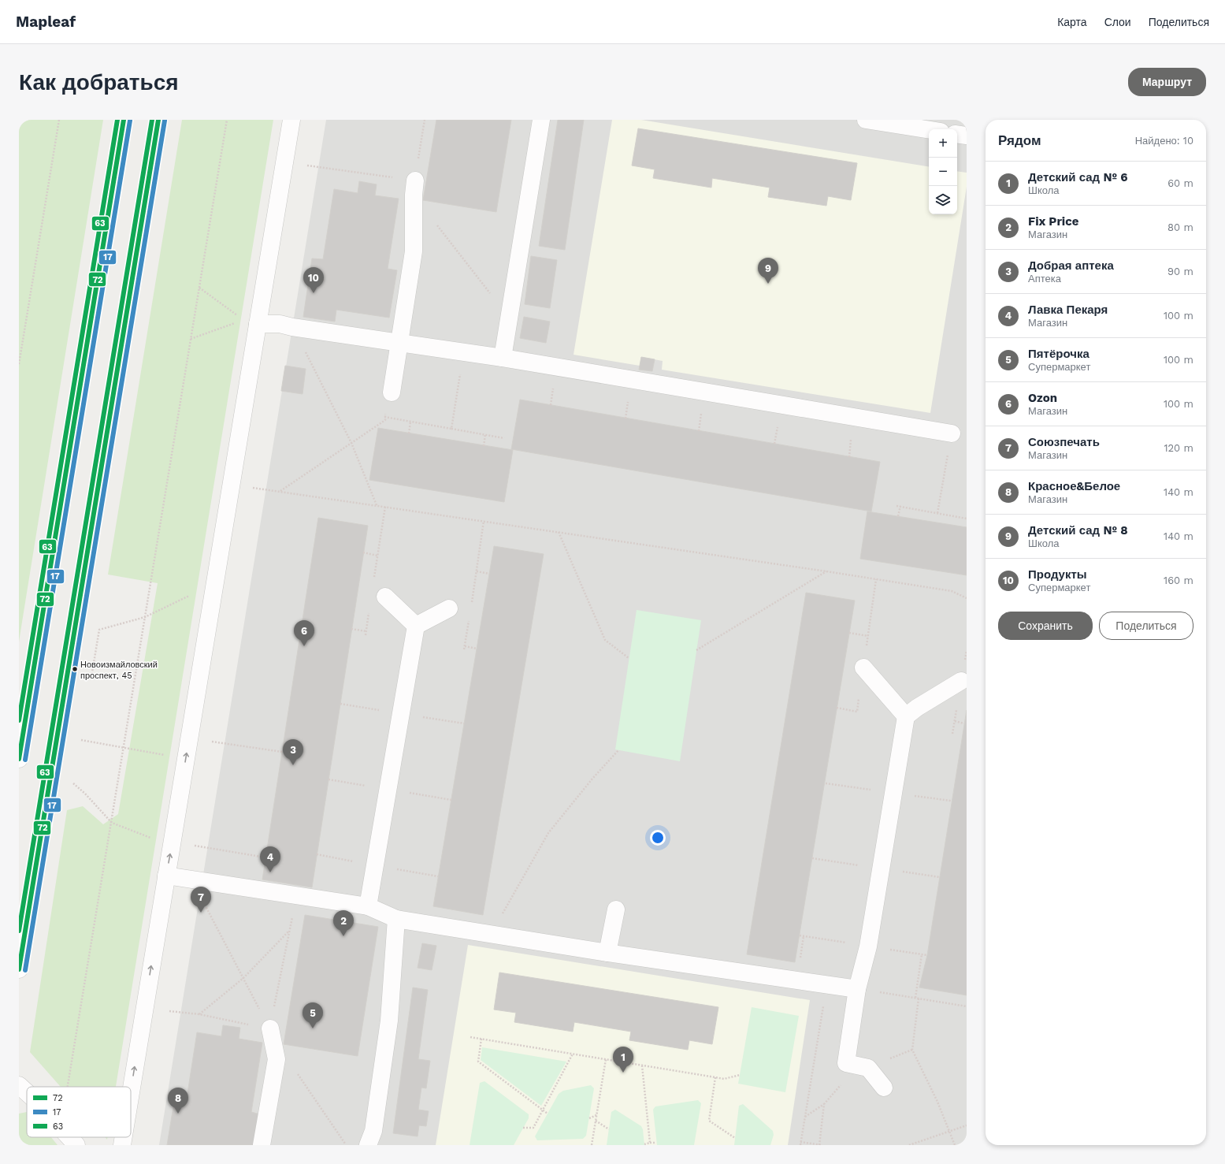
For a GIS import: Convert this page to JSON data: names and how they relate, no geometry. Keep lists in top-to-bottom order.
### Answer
{
  "places": ["Новоизмайловский проспект, 45"],
  "lines": ["transit line 72", "transit line 63", "transit line 17"],
  "legend": ["72", "17", "63"],
  "page": {
    "header": "Mapleaf",
    "nav": ["Карта", "Слои", "Поделиться"],
    "buttons": [
      "Маршрут",
      ["Сохранить", "Поделиться"]
    ],
    "title": "Как добраться",
    "heading": ["Рядом", "Найдено: 10"],
    "map_buttons": ["+", "−"],
    "list": [
      {
        "mark": "1",
        "name": "Детский сад № 6",
        "note": "Школа",
        "value": "60 m"
      },
      {
        "mark": "2",
        "name": "Fix Price",
        "note": "Магазин",
        "value": "80 m"
      },
      {
        "mark": "3",
        "name": "Добрая аптека",
        "note": "Аптека",
        "value": "90 m"
      },
      {
        "mark": "4",
        "name": "Лавка Пекаря",
        "note": "Магазин",
        "value": "100 m"
      },
      {
        "mark": "5",
        "name": "Пятёрочка",
        "note": "Супермаркет",
        "value": "100 m"
      },
      {
        "mark": "6",
        "name": "Ozon",
        "note": "Магазин",
        "value": "100 m"
      },
      {
        "mark": "7",
        "name": "Союзпечать",
        "note": "Магазин",
        "value": "120 m"
      },
      {
        "mark": "8",
        "name": "Красное&Белое",
        "note": "Магазин",
        "value": "140 m"
      },
      {
        "mark": "9",
        "name": "Детский сад № 8",
        "note": "Школа",
        "value": "140 m"
      },
      {
        "mark": "10",
        "name": "Продукты",
        "note": "Супермаркет",
        "value": "160 m"
      }
    ],
    "pins": [
      "9",
      "10",
      "6",
      "3",
      "4",
      "7",
      "2",
      "5",
      "1",
      "8"
    ]
  }
}
